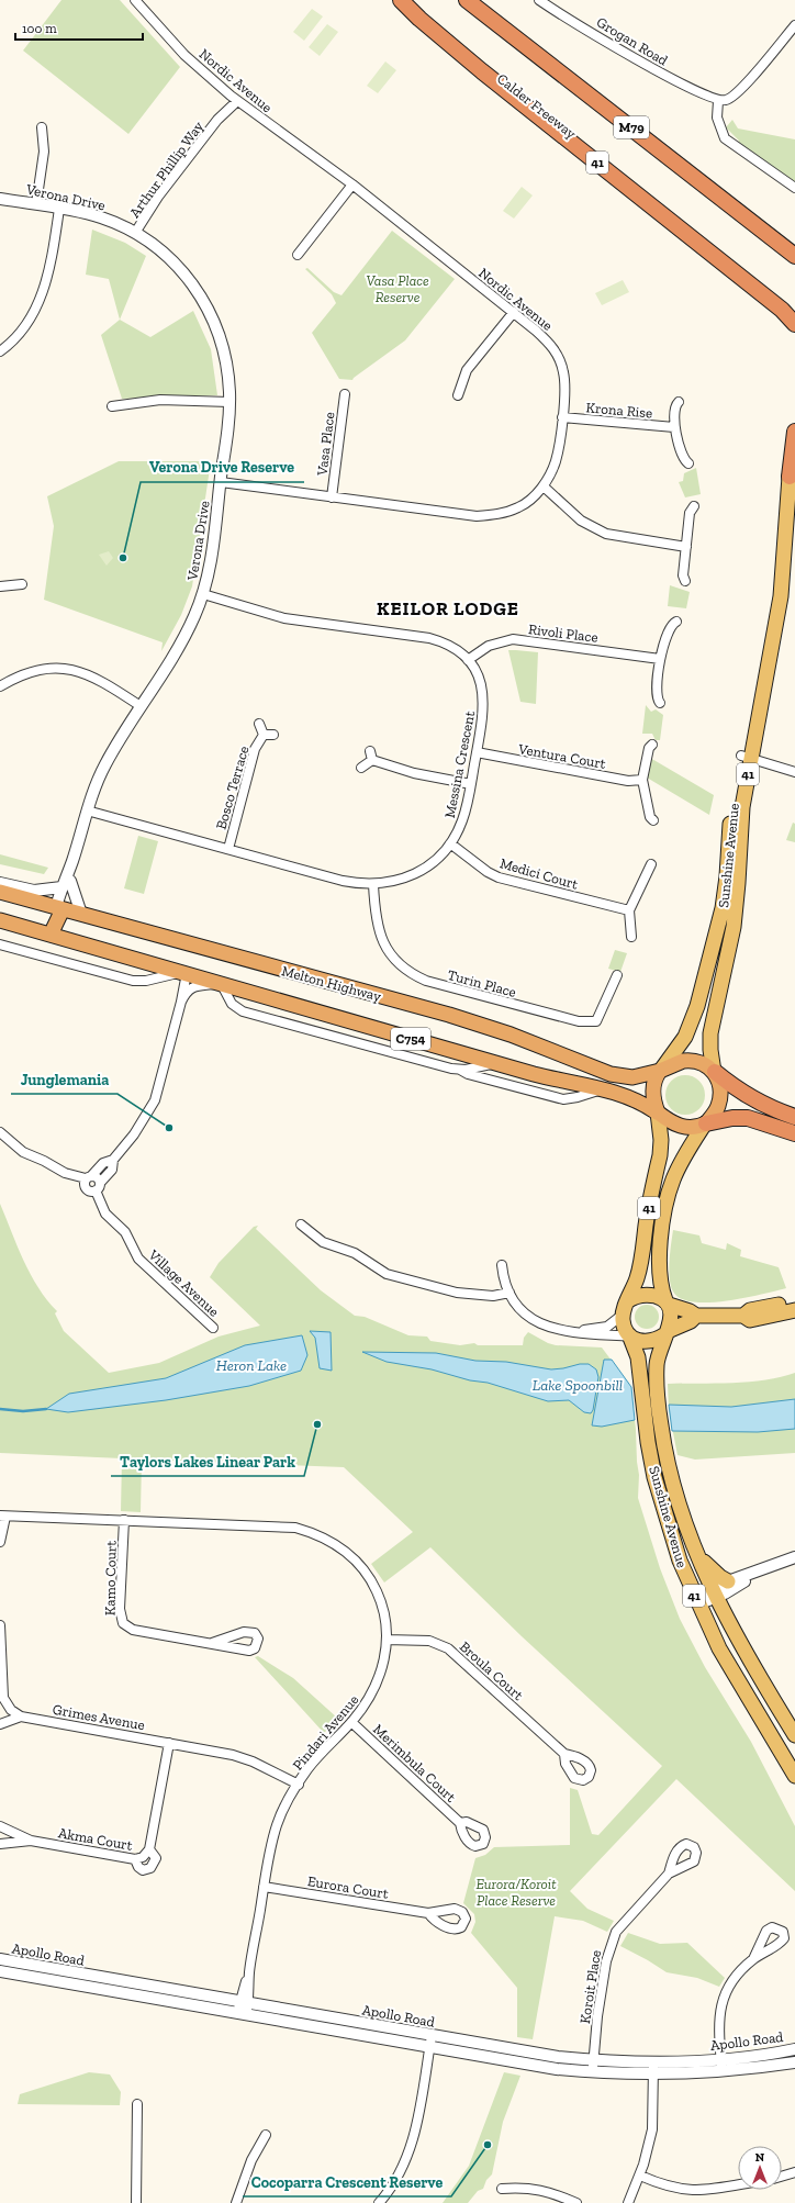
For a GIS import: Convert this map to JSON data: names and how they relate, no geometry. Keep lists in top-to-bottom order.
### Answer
{
  "streets": {
    "highway": [
      "Calder Freeway",
      "M79",
      "41",
      "Melton Highway",
      "C754"
    ],
    "main road": ["Sunshine Avenue"],
    "street": [
      "Grogan Road",
      "Nordic Avenue",
      "Arthur Phillip Way",
      "Verona Drive",
      "Krona Rise",
      "Vasa Place",
      "Rivoli Place",
      "Ventura Court",
      "Messina Crescent",
      "Bosco Terrace",
      "Medici Court",
      "Turin Place",
      "Village Avenue",
      "Kamo Court",
      "Broula Court",
      "Grimes Avenue",
      "Pindari Avenue",
      "Merimbula Court",
      "Akma Court",
      "Eurora Court",
      "Apollo Road",
      "Koroit Place"
    ]
  },
  "crossings": [
    ["Nordic Avenue", "Arthur Phillip Way"],
    ["Nordic Avenue", "Verona Drive"],
    ["Nordic Avenue", "Krona Rise"],
    ["Nordic Avenue", "Vasa Place"],
    ["Calder Freeway", "41"],
    ["41", "Sunshine Avenue"],
    ["41", "Melton Highway"],
    ["41", "C754"],
    ["Arthur Phillip Way", "Verona Drive"],
    ["Verona Drive", "Messina Crescent"],
    ["Verona Drive", "Melton Highway"],
    ["Rivoli Place", "Messina Crescent"],
    ["Ventura Court", "Messina Crescent"],
    ["Messina Crescent", "Bosco Terrace"],
    ["Messina Crescent", "Medici Court"],
    ["Messina Crescent", "Turin Place"],
    ["Sunshine Avenue", "Melton Highway"],
    ["Sunshine Avenue", "C754"],
    ["Melton Highway", "C754"],
    ["Kamo Court", "Pindari Avenue"],
    ["Broula Court", "Pindari Avenue"],
    ["Grimes Avenue", "Pindari Avenue"],
    ["Grimes Avenue", "Akma Court"],
    ["Pindari Avenue", "Merimbula Court"],
    ["Pindari Avenue", "Eurora Court"],
    ["Pindari Avenue", "Apollo Road"],
    ["Apollo Road", "Koroit Place"]
  ],
  "districts": ["KEILOR LODGE"],
  "water": ["Heron Lake", "Lake Spoonbill"],
  "parks": ["Vasa Place Reserve", "Eurora/Koroit Place Reserve"],
  "places": [
    "Verona Drive Reserve",
    "Junglemania",
    "Taylors Lakes Linear Park",
    "Cocoparra Crescent Reserve"
  ],
  "scale_bar": "100 m",
  "north": "top"
}
